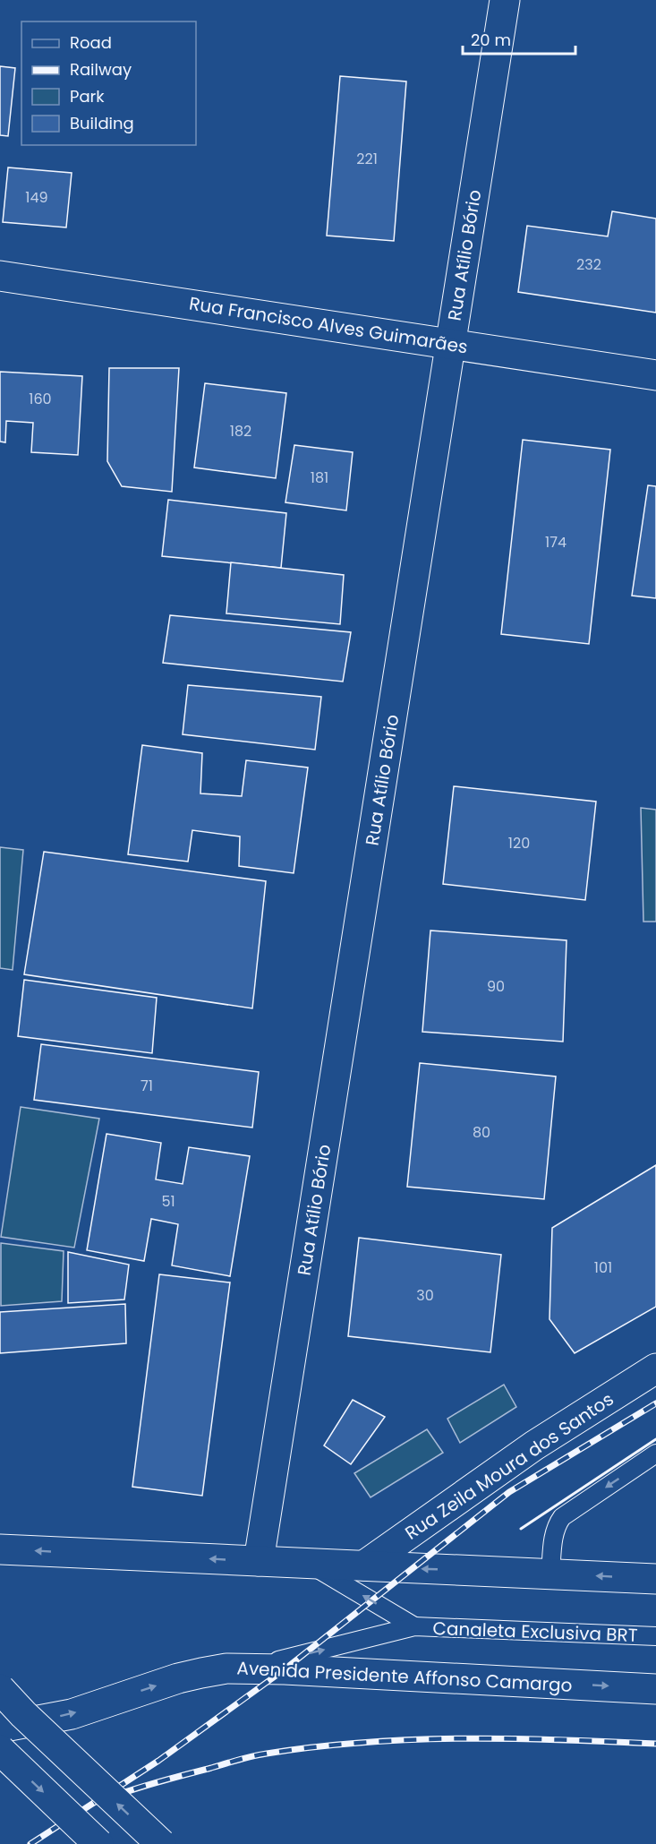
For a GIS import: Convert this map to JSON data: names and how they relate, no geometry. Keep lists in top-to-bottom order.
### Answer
{
  "streets": {
    "street": [
      "Rua Atílio Bório",
      "Rua Francisco Alves Guimarães",
      "Rua Zeila Moura dos Santos",
      "Avenida Presidente Affonso Camargo"
    ],
    "lane": ["Canaleta Exclusiva BRT"]
  },
  "crossings": [
    ["Rua Atílio Bório", "Rua Francisco Alves Guimarães"],
    ["Canaleta Exclusiva BRT", "Avenida Presidente Affonso Camargo"]
  ],
  "house_numbers": [
    "221",
    "149",
    "232",
    "160",
    "182",
    "181",
    "174",
    "120",
    "90",
    "71",
    "80",
    "51",
    "101",
    "30"
  ],
  "legend": [
    "Road",
    "Railway",
    "Park",
    "Building"
  ],
  "scale_bar": "20 m"
}
